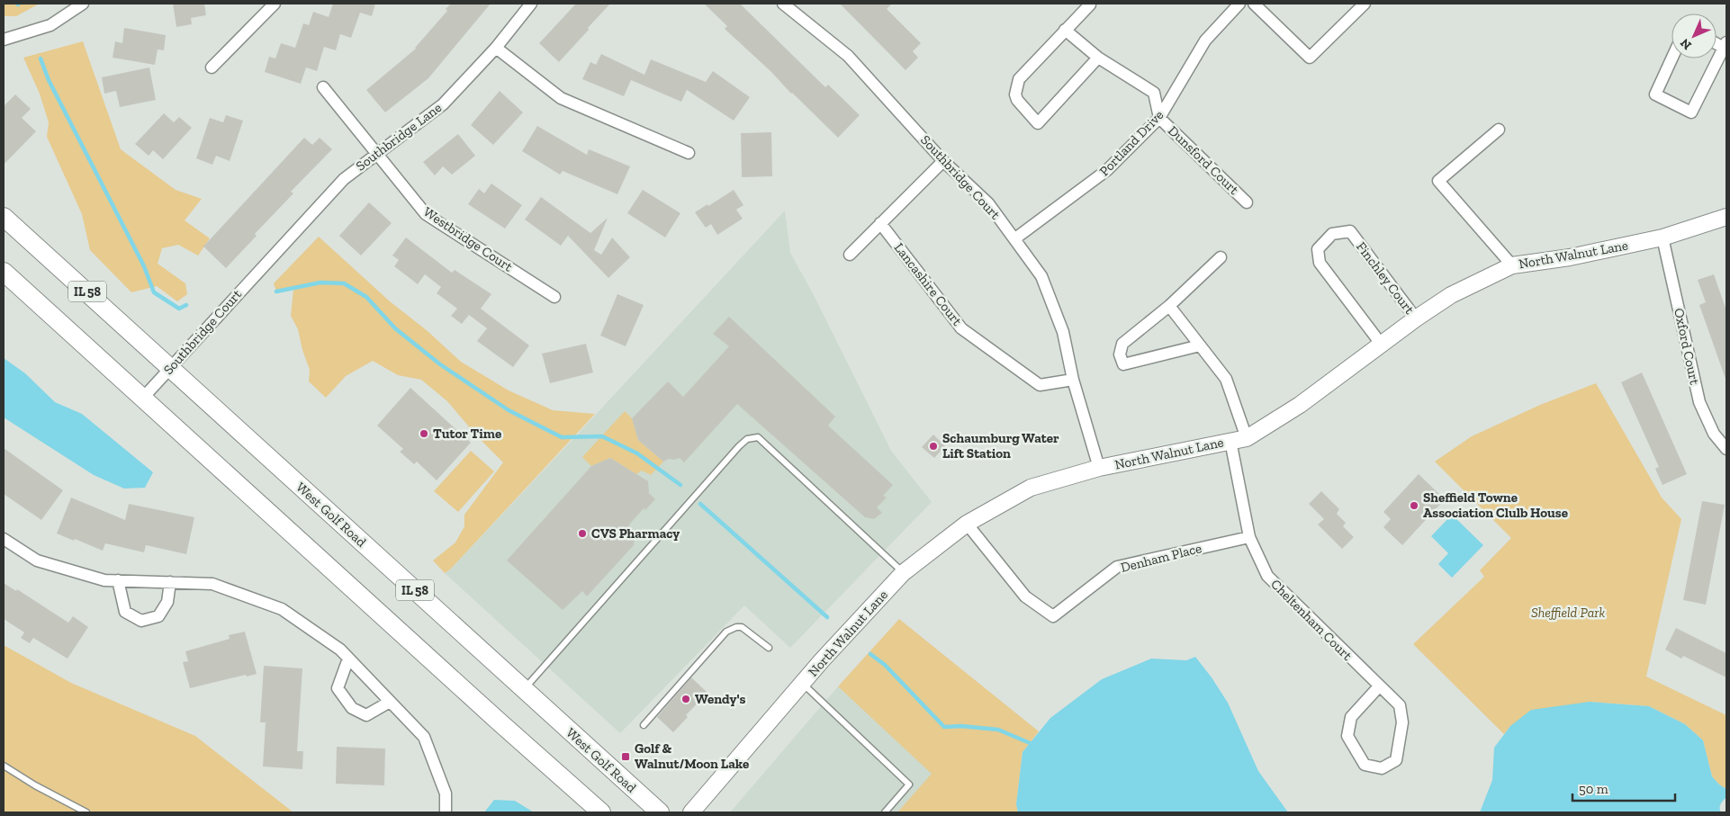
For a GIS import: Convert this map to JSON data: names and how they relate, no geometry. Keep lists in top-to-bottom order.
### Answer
{
  "streets": {
    "main road": ["IL 58", "West Golf Road"],
    "street": [
      "Southbridge Lane",
      "Portland Drive",
      "Dunsford Court",
      "Southbridge Court",
      "Westbridge Court",
      "North Walnut Lane",
      "Finchley Court",
      "Lancashire Court",
      "Oxford Court",
      "Denham Place",
      "Cheltenham Court"
    ]
  },
  "crossings": [
    ["Southbridge Lane", "Southbridge Court"],
    ["Southbridge Lane", "Westbridge Court"],
    ["Portland Drive", "Dunsford Court"],
    ["Portland Drive", "Southbridge Court"],
    ["Southbridge Court", "North Walnut Lane"],
    ["Southbridge Court", "Lancashire Court"],
    ["Southbridge Court", "West Golf Road"],
    ["North Walnut Lane", "Finchley Court"],
    ["North Walnut Lane", "Oxford Court"],
    ["North Walnut Lane", "Denham Place"],
    ["North Walnut Lane", "Cheltenham Court"],
    ["Denham Place", "Cheltenham Court"]
  ],
  "parks": ["Sheffield Park"],
  "places": {
    "other": [
      "Tutor Time",
      "Schaumburg Water Lift Station",
      "Sheffield Towne Association Clulb House",
      "CVS Pharmacy",
      "Wendy's"
    ],
    "transit": ["Golf & Walnut/Moon Lake"]
  },
  "scale_bar": "50 m",
  "north": "bottom left"
}
